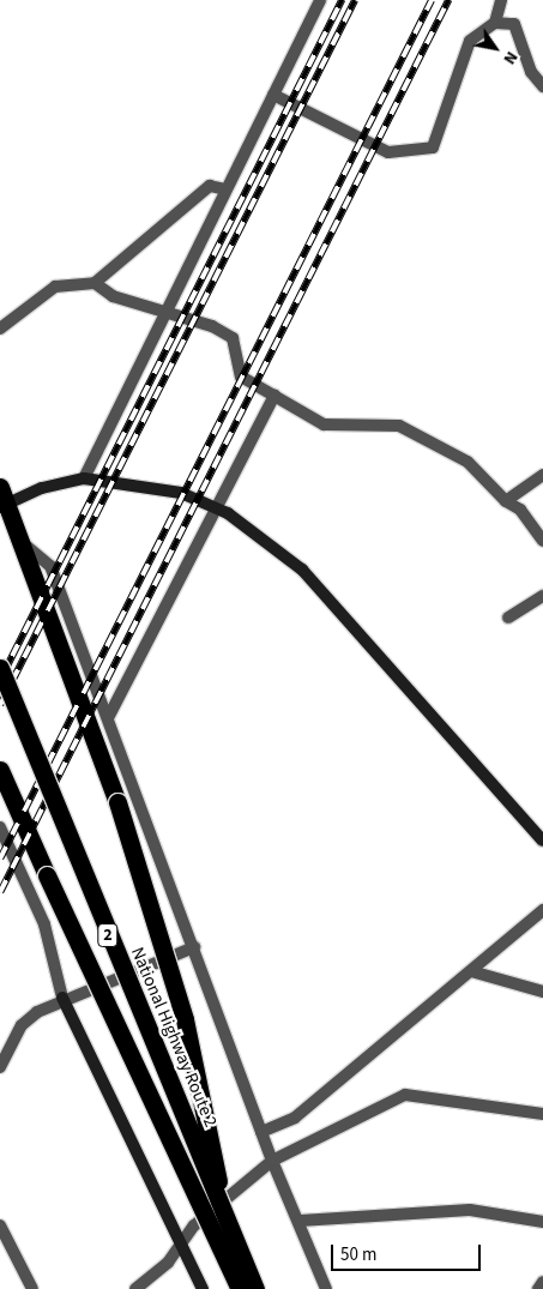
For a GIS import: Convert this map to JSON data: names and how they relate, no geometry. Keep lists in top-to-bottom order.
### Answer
{
  "streets": {
    "highway": ["2", "National Highway Route 2"]
  },
  "scale_bar": "50 m",
  "north": "bottom right"
}
